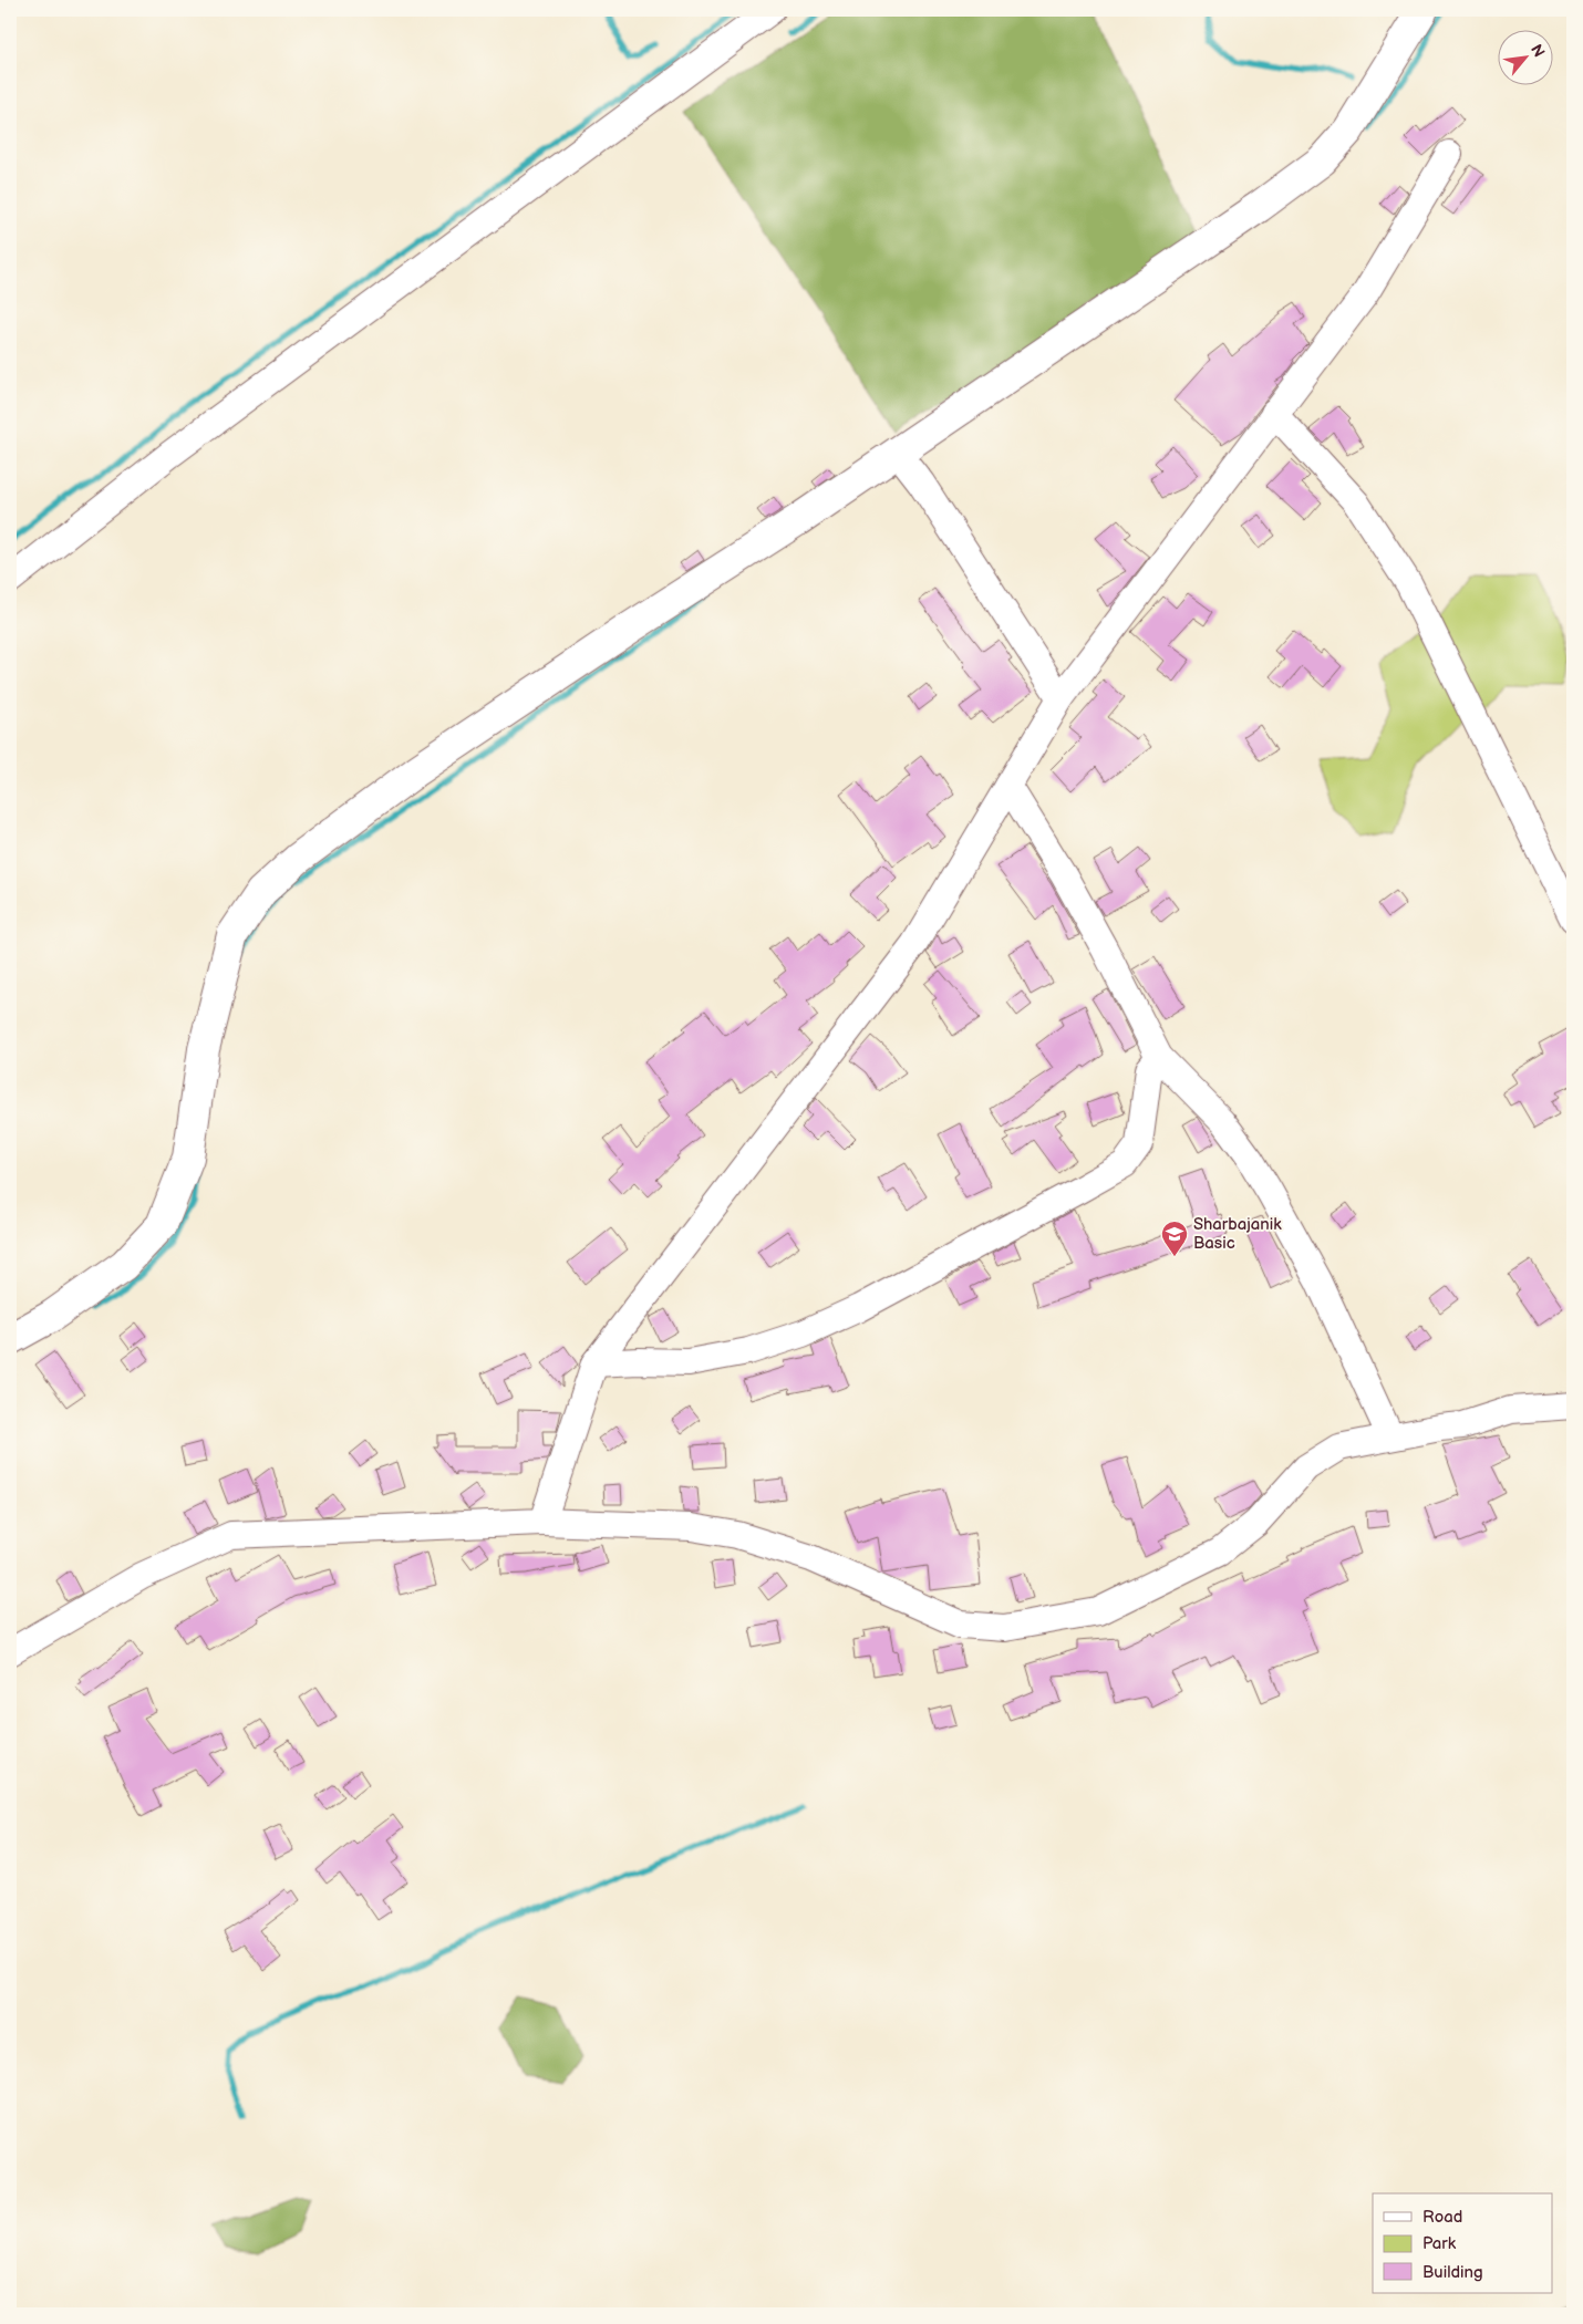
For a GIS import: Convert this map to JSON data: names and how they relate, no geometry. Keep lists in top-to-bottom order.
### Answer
{
  "places": {
    "school or university": ["Sharbajanik Basic"]
  },
  "legend": ["Road", "Park", "Building"],
  "north": "top right"
}
